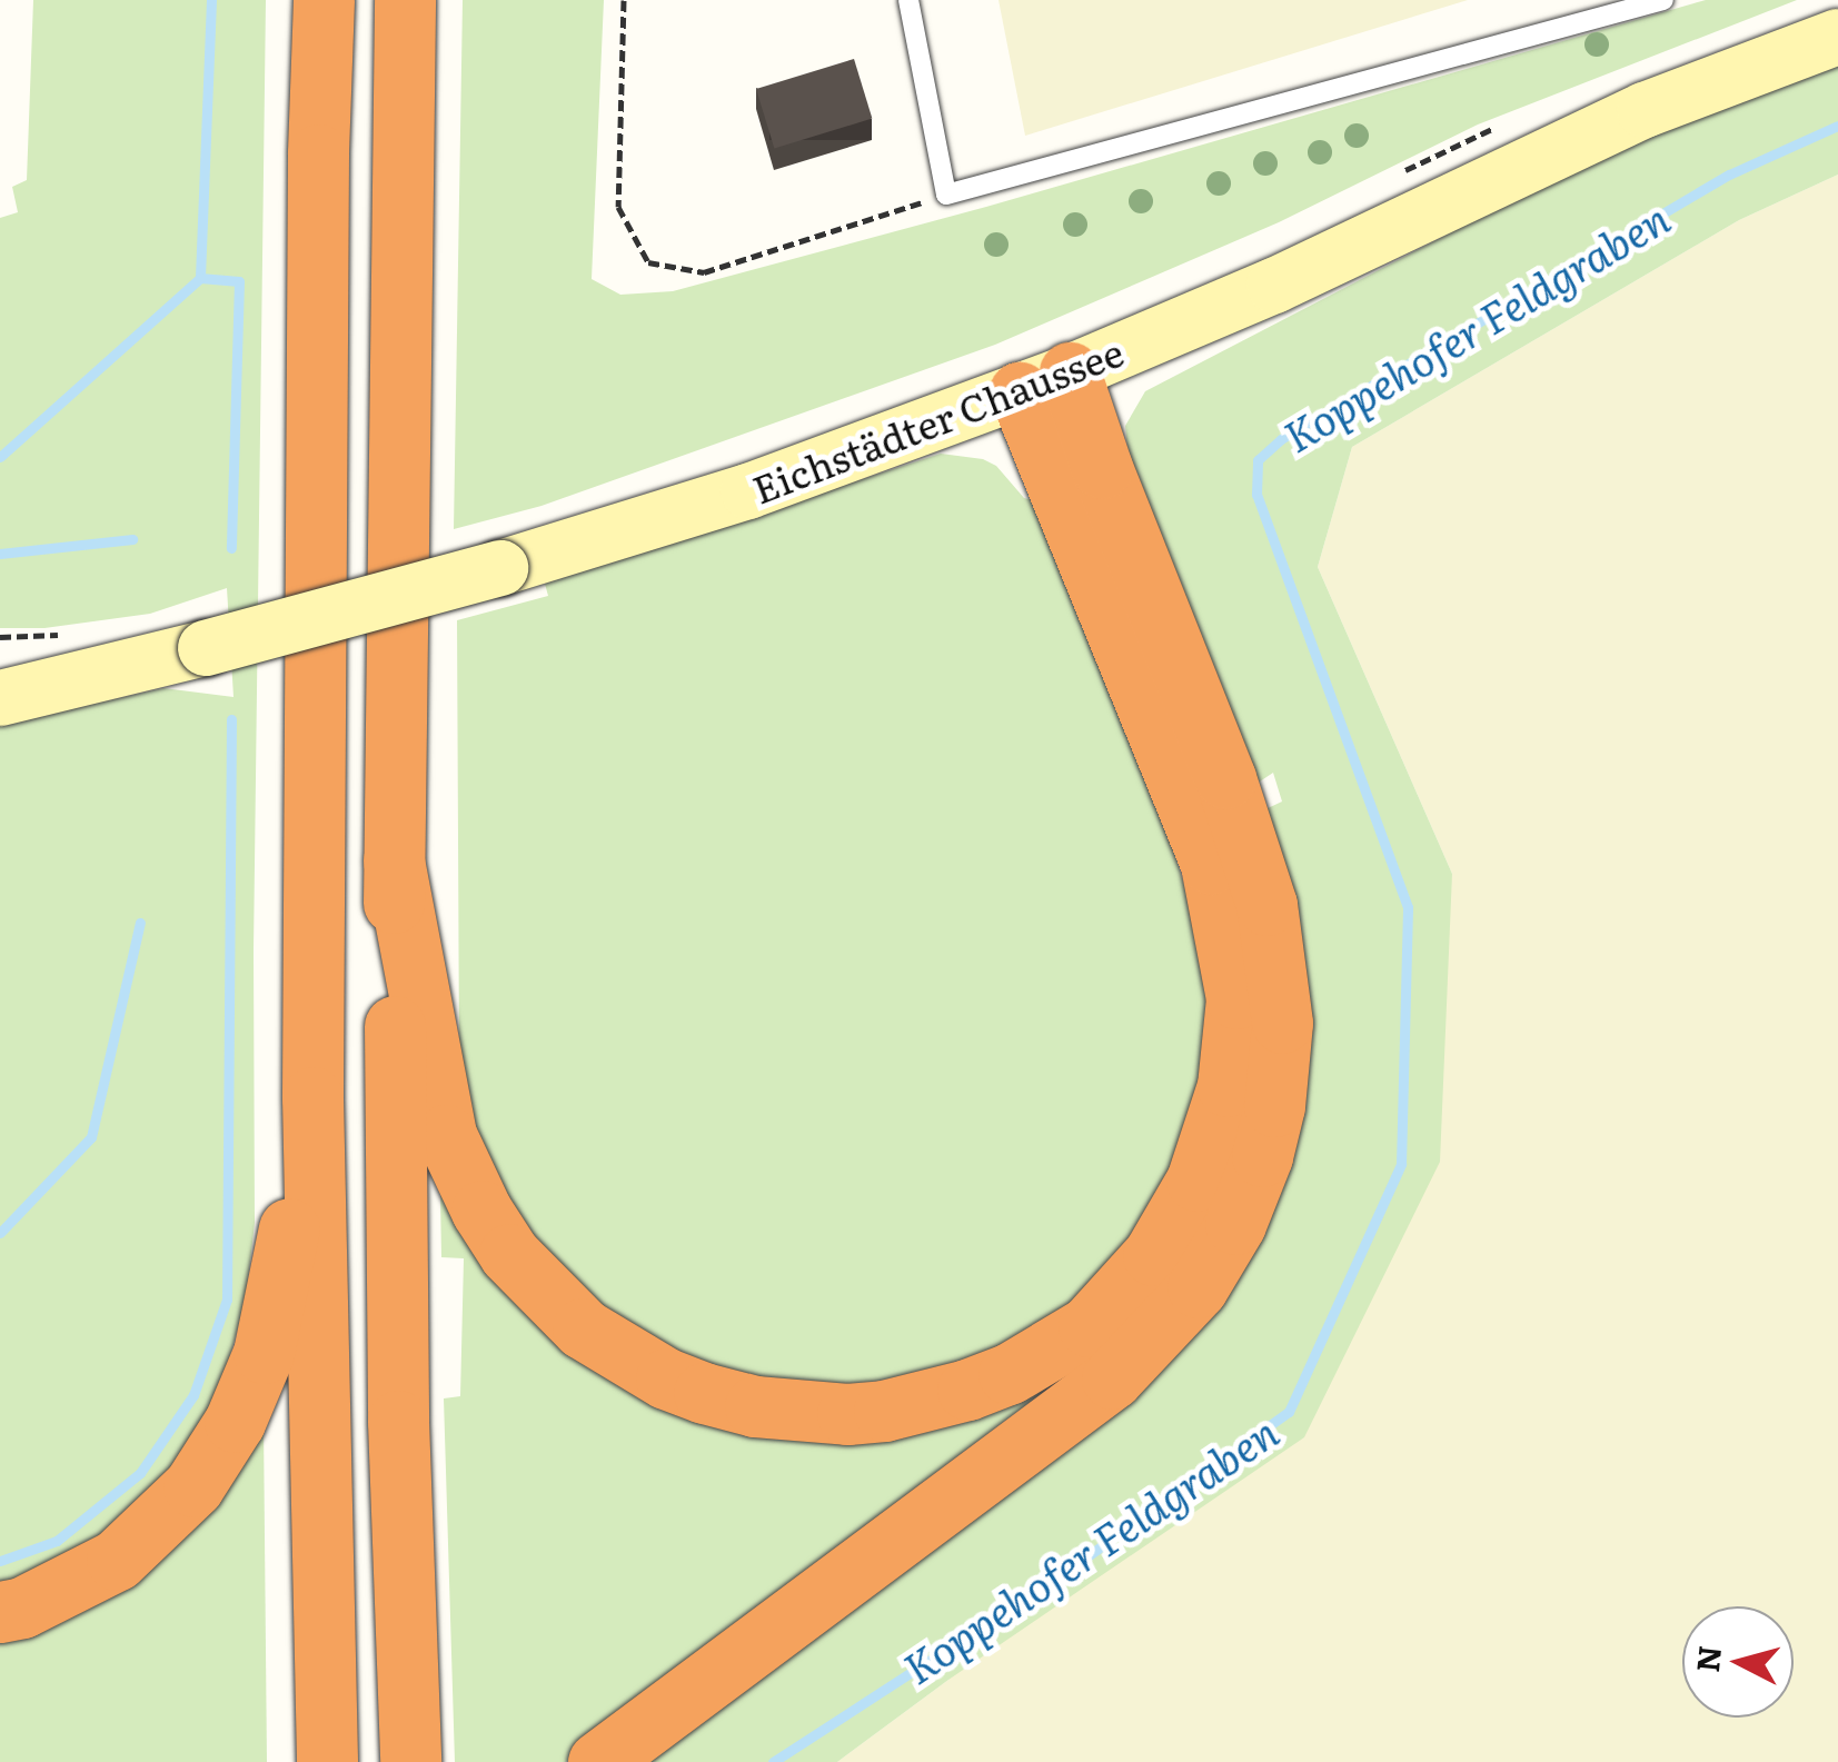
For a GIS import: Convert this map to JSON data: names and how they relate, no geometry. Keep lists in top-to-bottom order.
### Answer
{
  "streets": {
    "main road": ["Eichstädter Chaussee"]
  },
  "water": ["Koppehofer Feldgraben"],
  "north": "left"
}
